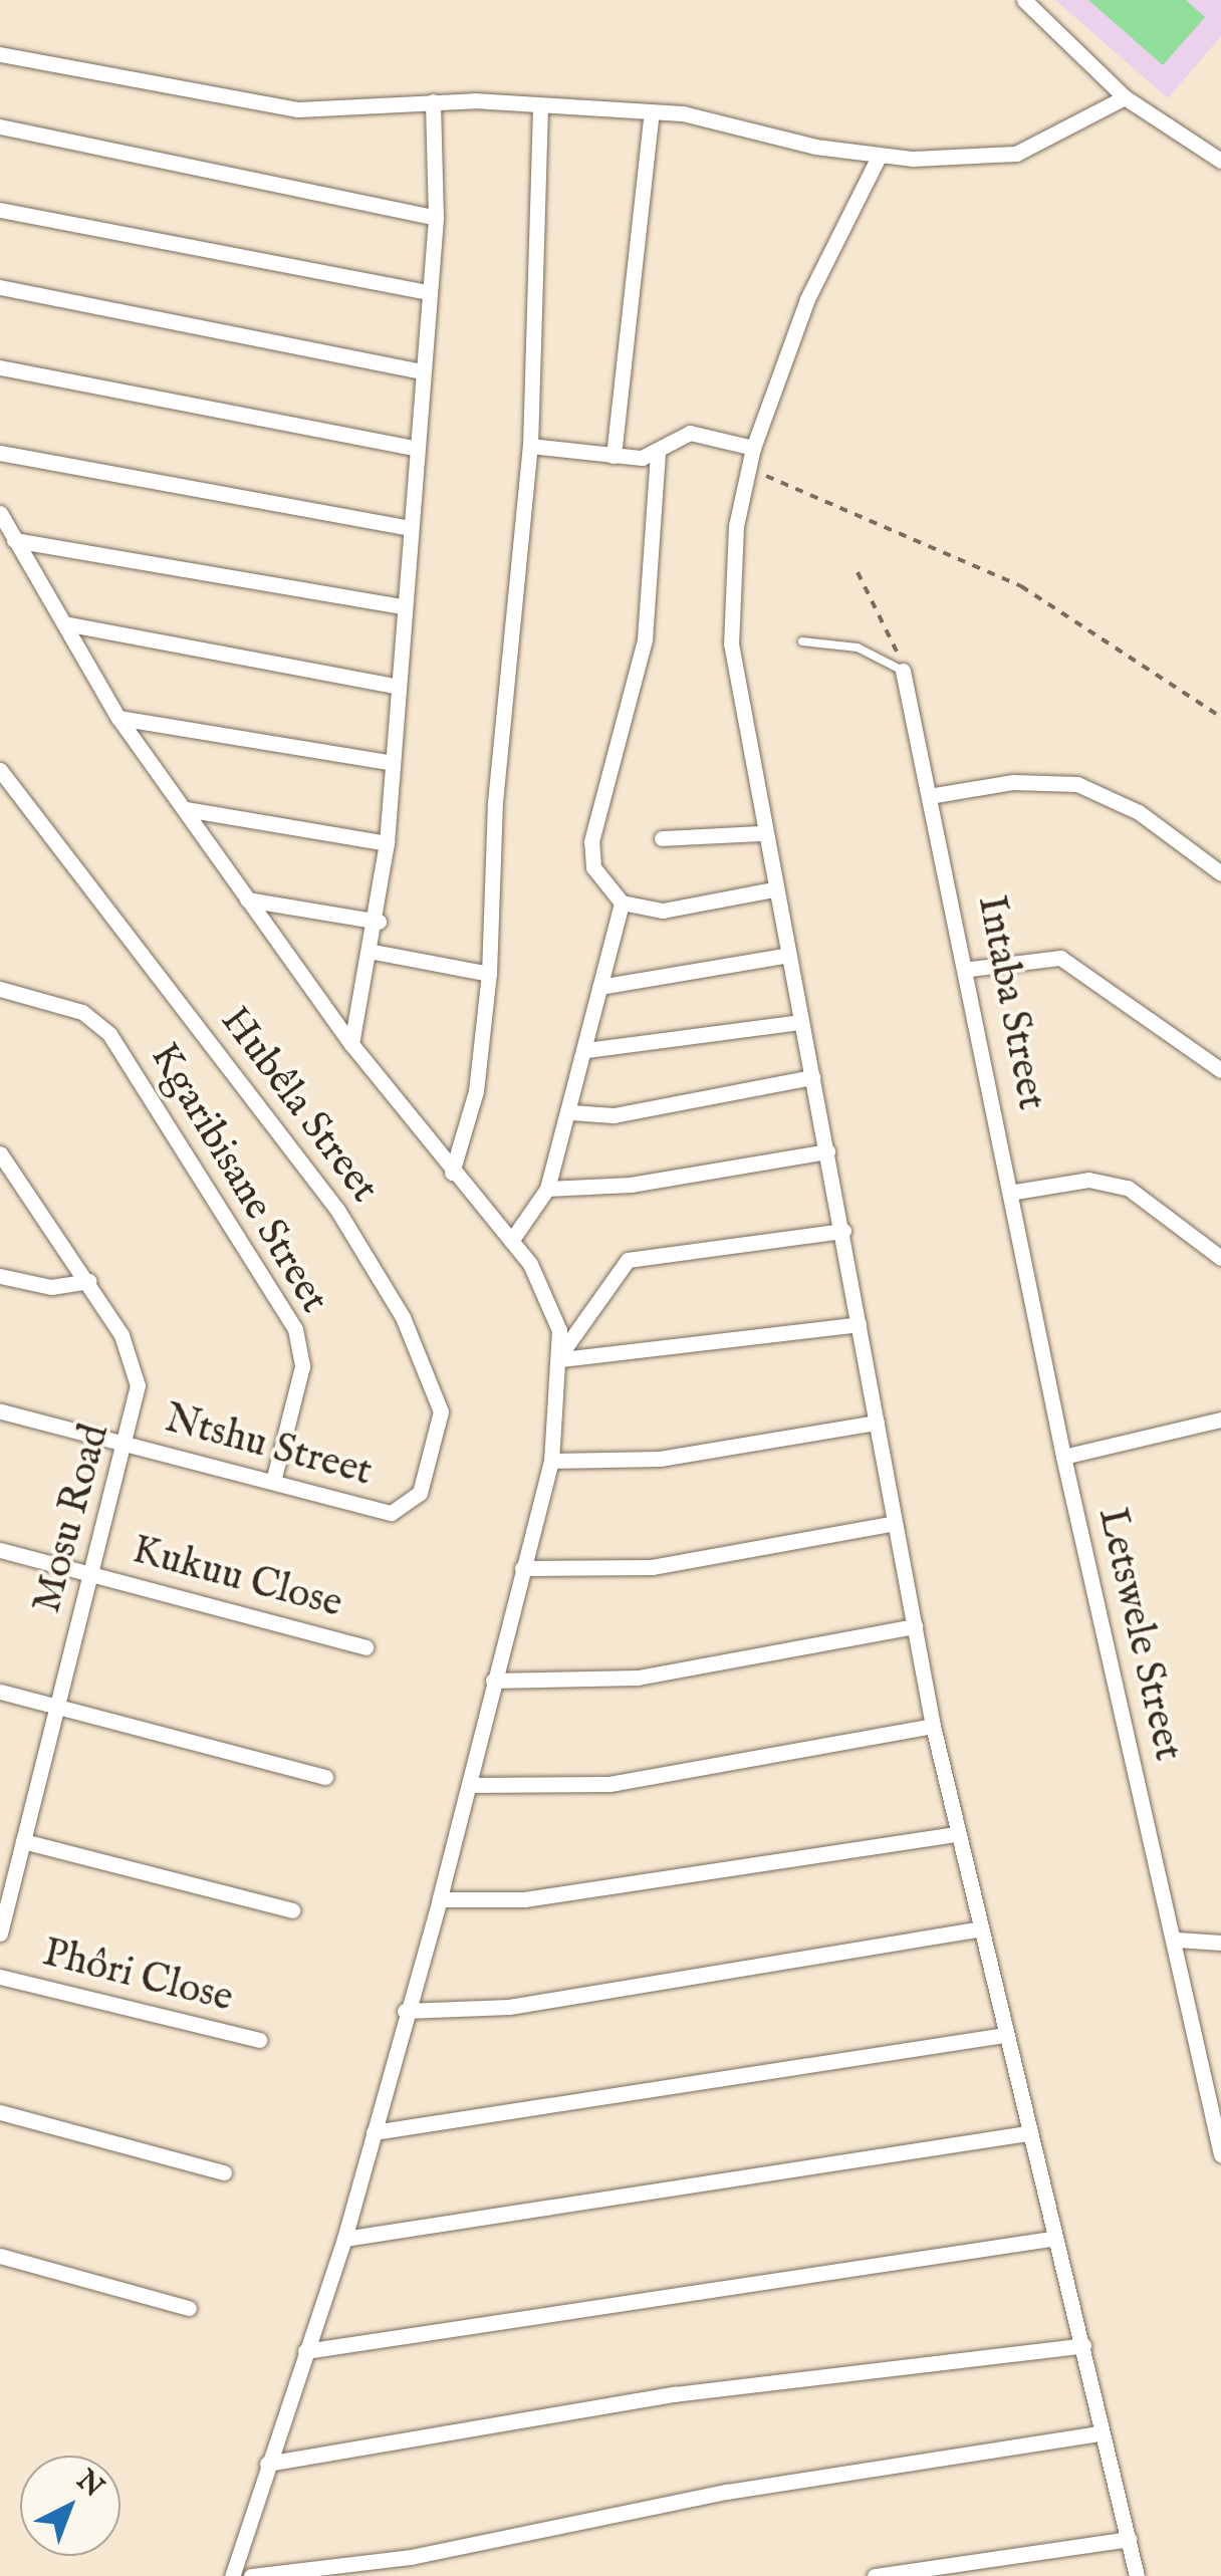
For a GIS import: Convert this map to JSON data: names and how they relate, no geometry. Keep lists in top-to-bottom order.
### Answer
{
  "streets": {
    "street": [
      "Intaba Street",
      "Hubêla Street",
      "Kgaribisane Street",
      "Ntshu Street",
      "Mosu Road",
      "Kukuu Close",
      "Letswele Street",
      "Phôri Close"
    ]
  },
  "crossings": [
    ["Intaba Street", "Letswele Street"],
    ["Hubêla Street", "Ntshu Street"],
    ["Kgaribisane Street", "Ntshu Street"],
    ["Ntshu Street", "Mosu Road"],
    ["Mosu Road", "Kukuu Close"]
  ],
  "north": "top right"
}
